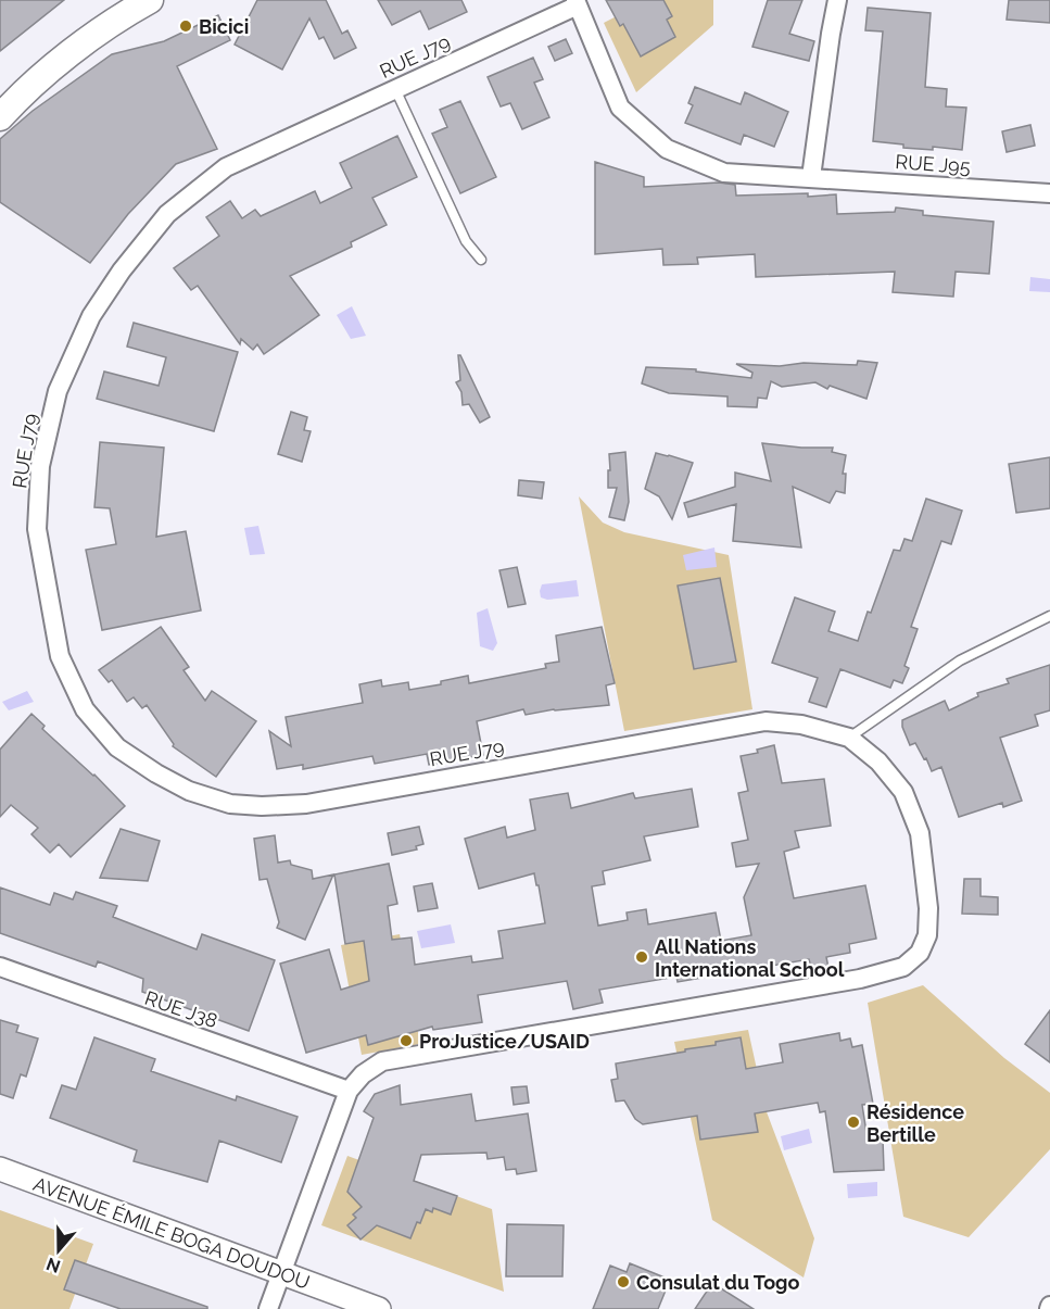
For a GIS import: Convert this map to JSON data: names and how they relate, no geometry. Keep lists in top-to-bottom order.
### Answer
{
  "streets": {
    "street": [
      "RUE J79",
      "RUE J95",
      "RUE J38",
      "AVENUE ÉMILE BOGA DOUDOU"
    ]
  },
  "crossings": [
    ["RUE J79", "RUE J95"],
    ["RUE J79", "RUE J38"],
    ["RUE J79", "AVENUE ÉMILE BOGA DOUDOU"]
  ],
  "places": [
    "Bicici",
    "All Nations International School",
    "ProJustice/USAID",
    "Résidence Bertille",
    "Consulat du Togo"
  ],
  "north": "bottom"
}
